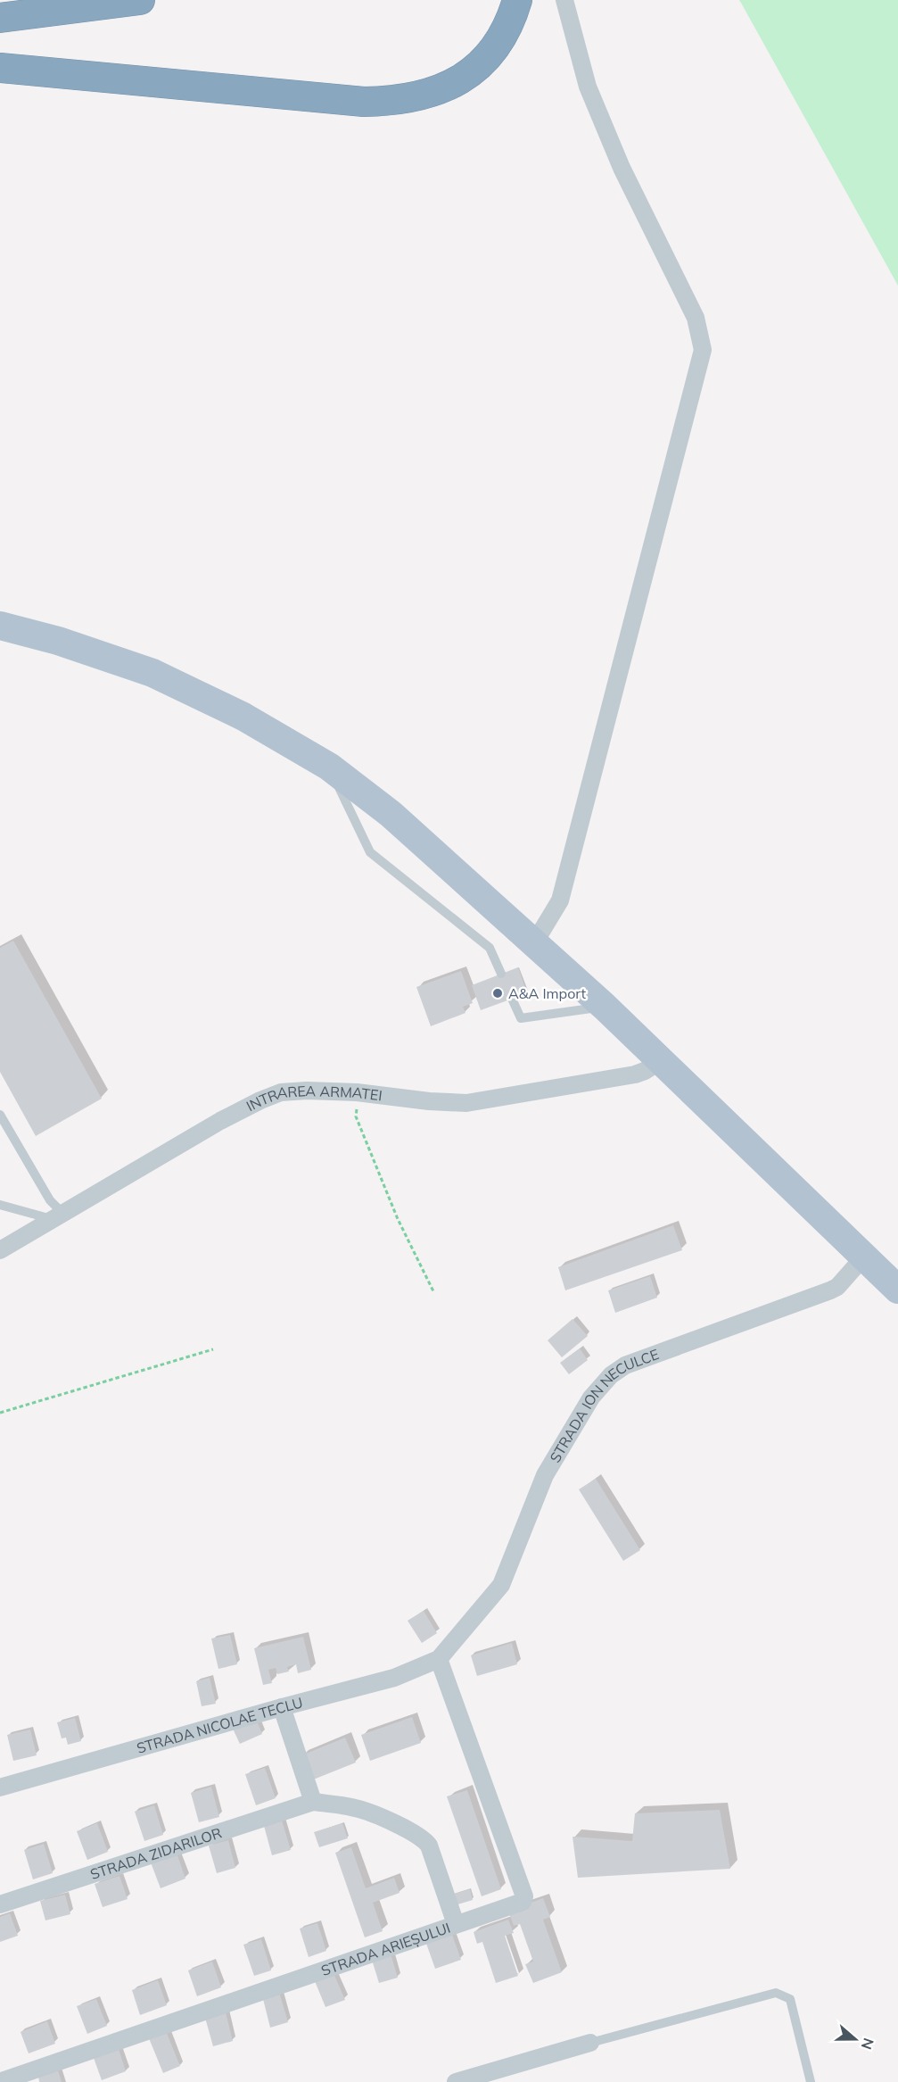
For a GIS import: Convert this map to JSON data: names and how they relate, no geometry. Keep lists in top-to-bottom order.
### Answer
{
  "streets": {
    "street": [
      "INTRAREA ARMATEI",
      "STRADA ION NECULCE",
      "STRADA NICOLAE TECLU",
      "STRADA ZIDARILOR",
      "STRADA ARIEȘULUI"
    ]
  },
  "crossings": [
    ["STRADA ION NECULCE", "STRADA NICOLAE TECLU"],
    ["STRADA ION NECULCE", "STRADA ARIEȘULUI"],
    ["STRADA NICOLAE TECLU", "STRADA ARIEȘULUI"],
    ["STRADA ZIDARILOR", "STRADA ARIEȘULUI"]
  ],
  "places": ["A&A Import"],
  "north": "right"
}
